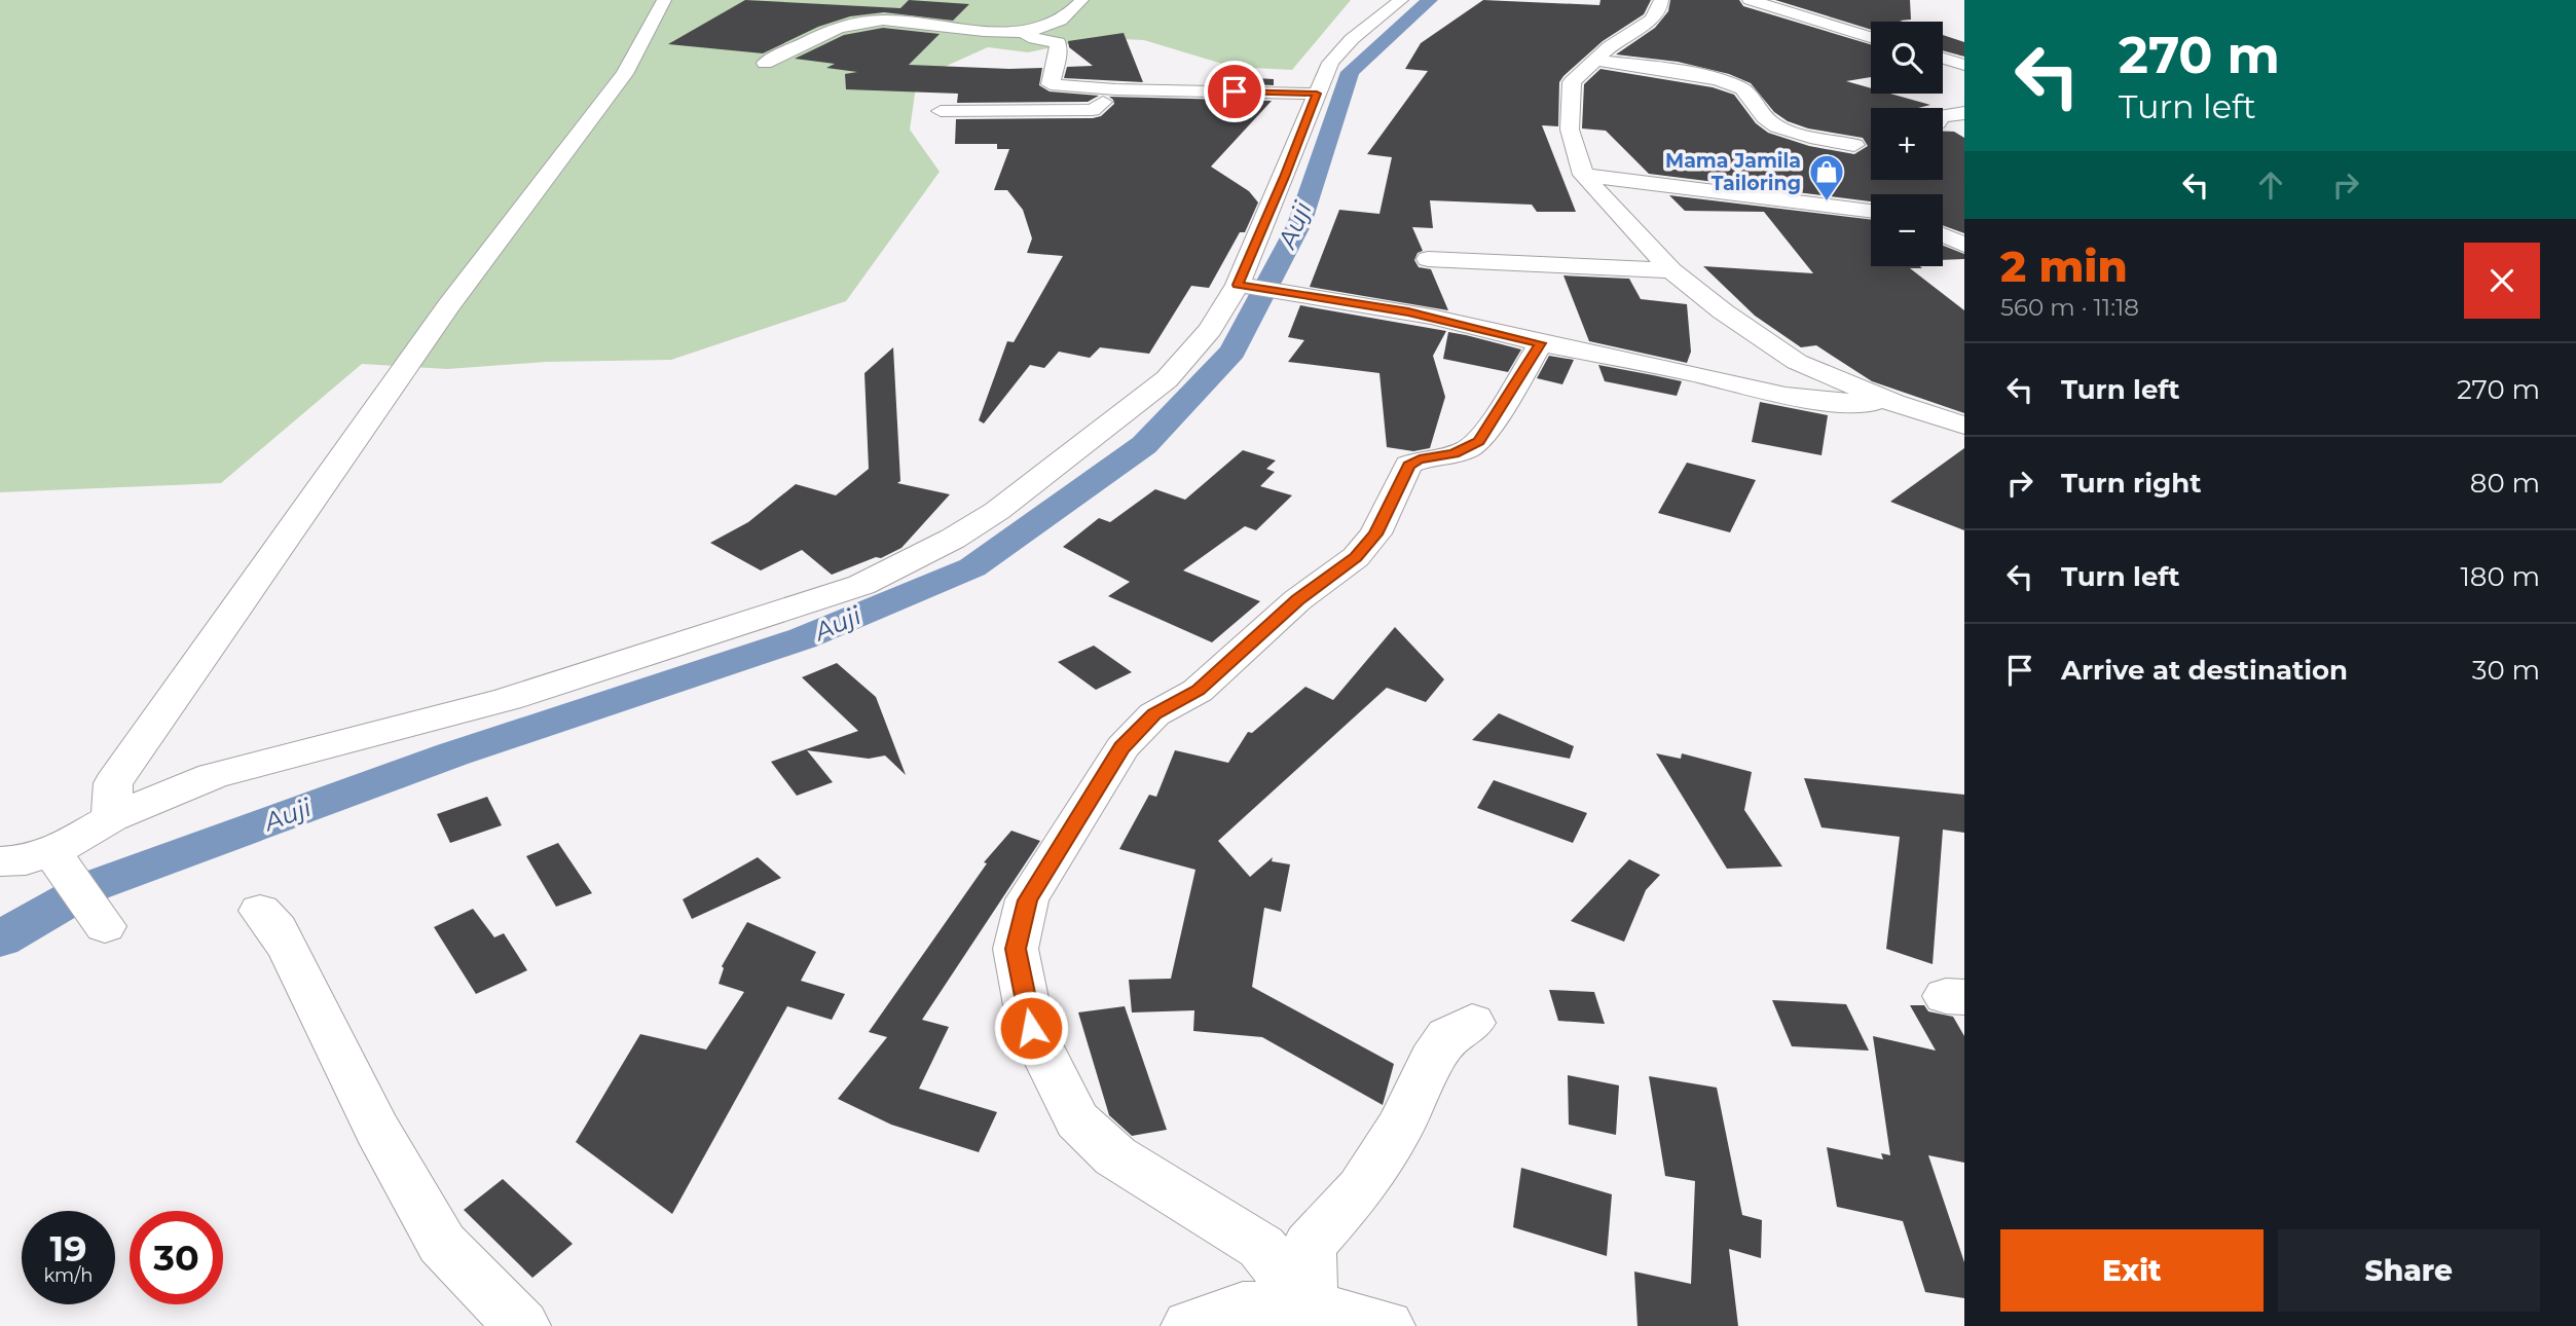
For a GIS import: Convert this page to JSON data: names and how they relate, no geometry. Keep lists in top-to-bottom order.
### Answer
{
  "water": ["Auji"],
  "places": {
    "shop": ["Mama Jamila Tailoring"]
  },
  "page": {
    "turn": ["270 m", "Turn left"],
    "map_buttons": ["+", "−"],
    "heading": ["2 min", "560 m · 11:18"],
    "list": [
      {
        "name": "Turn left",
        "value": "270 m"
      },
      {
        "name": "Turn right",
        "value": "80 m"
      },
      {
        "name": "Turn left",
        "value": "180 m"
      },
      {
        "name": "Arrive at destination",
        "value": "30 m"
      }
    ],
    "speed": "19 km/h",
    "limit": "30",
    "buttons": ["Exit", "Share"]
  }
}
